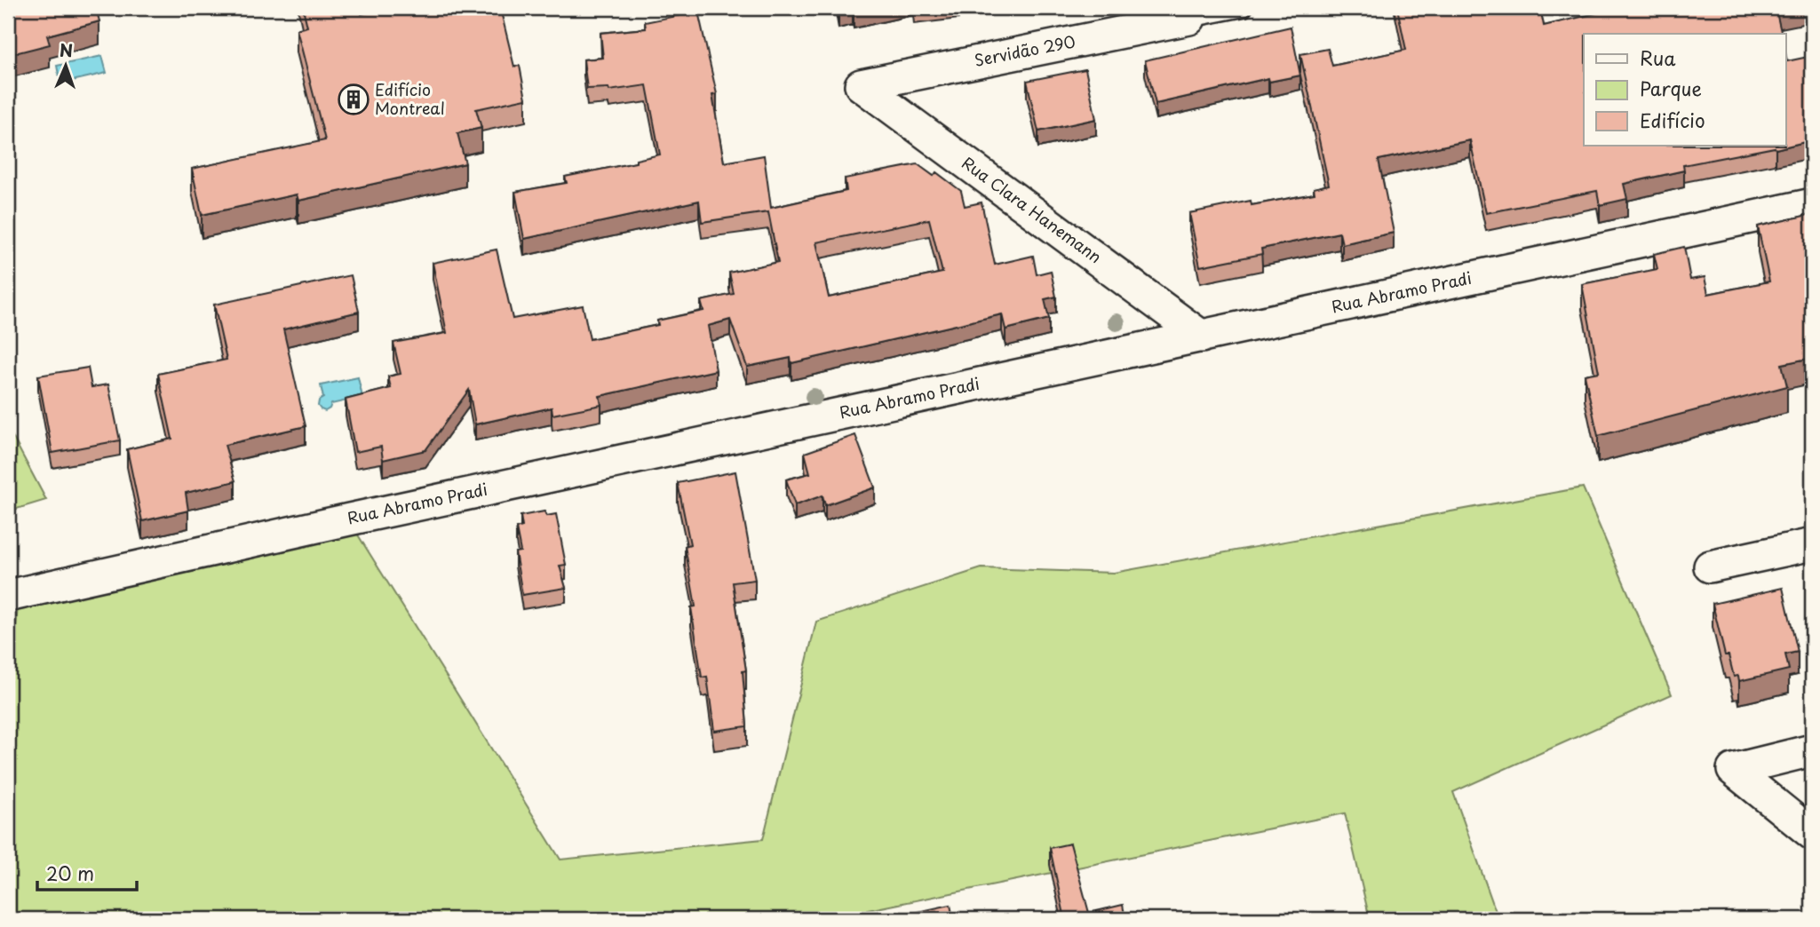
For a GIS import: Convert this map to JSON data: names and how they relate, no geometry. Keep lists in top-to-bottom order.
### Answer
{
  "streets": {
    "street": ["Servidão 290", "Rua Clara Hanemann", "Rua Abramo Pradi"]
  },
  "crossings": [
    ["Servidão 290", "Rua Clara Hanemann"],
    ["Rua Clara Hanemann", "Rua Abramo Pradi"]
  ],
  "places": {
    "building": ["Edifício Montreal"]
  },
  "legend": ["Rua", "Parque", "Edifício"],
  "scale_bar": "20 m",
  "north": "top"
}
